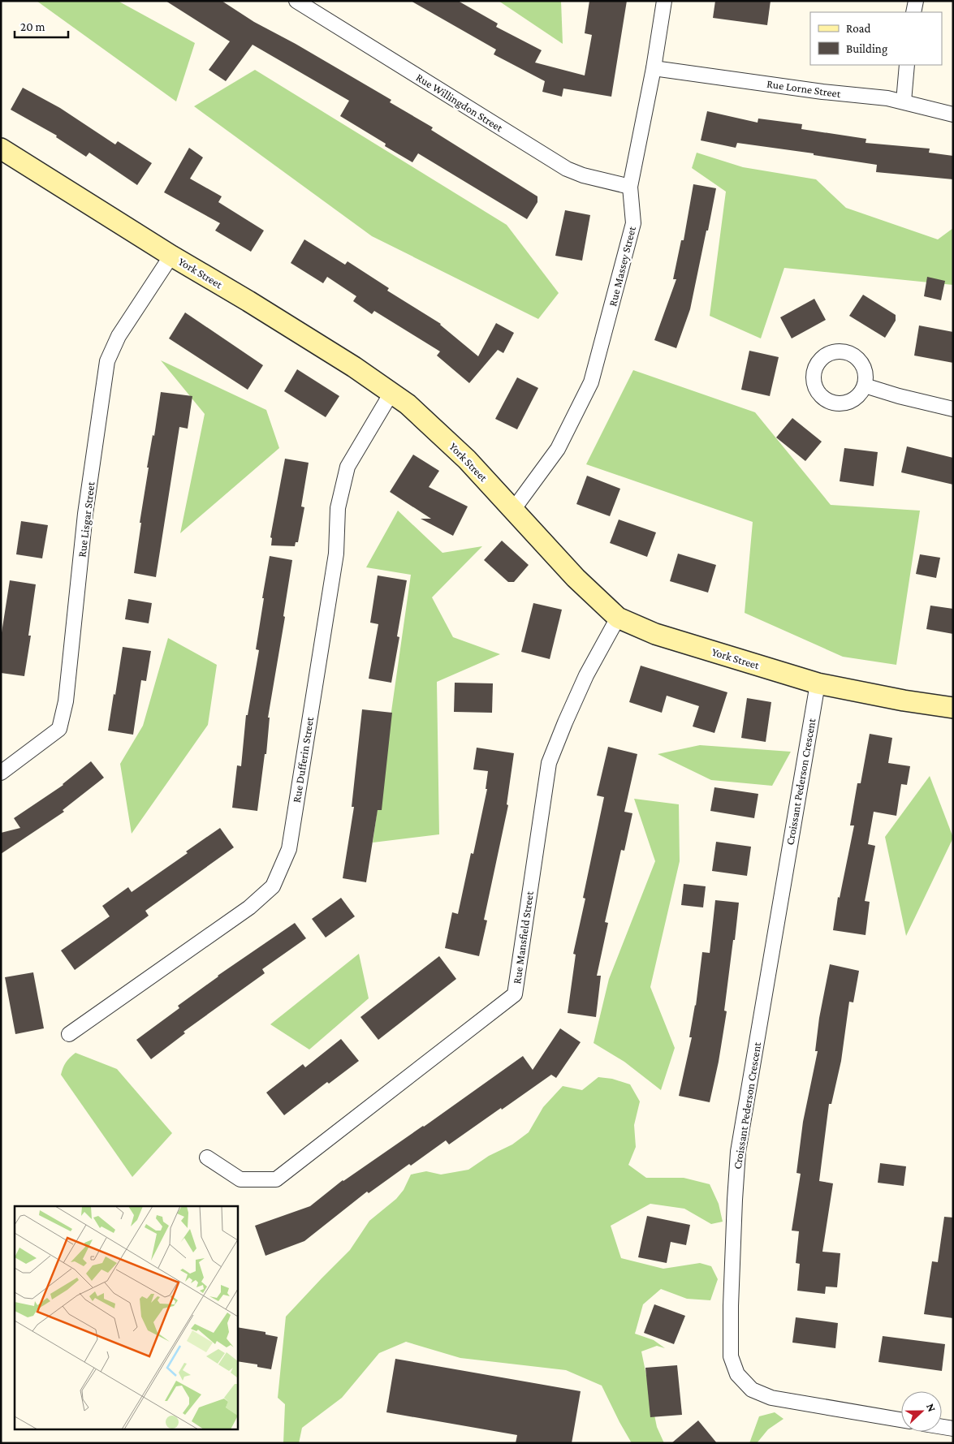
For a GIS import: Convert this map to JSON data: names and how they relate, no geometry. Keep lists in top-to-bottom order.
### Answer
{
  "streets": {
    "street": [
      "Rue Lorne Street",
      "Rue Willingdon Street",
      "Rue Massey Street",
      "York Street",
      "Rue Lisgar Street",
      "Rue Dufferin Street",
      "Croissant Pederson Crescent",
      "Rue Mansfield Street"
    ]
  },
  "crossings": [
    ["Rue Lorne Street", "Rue Massey Street"],
    ["Rue Willingdon Street", "Rue Massey Street"],
    ["Rue Massey Street", "York Street"],
    ["York Street", "Rue Lisgar Street"],
    ["York Street", "Rue Dufferin Street"],
    ["York Street", "Croissant Pederson Crescent"],
    ["York Street", "Rue Mansfield Street"]
  ],
  "legend": ["Road", "Building"],
  "scale_bar": "20 m",
  "north": "right"
}
